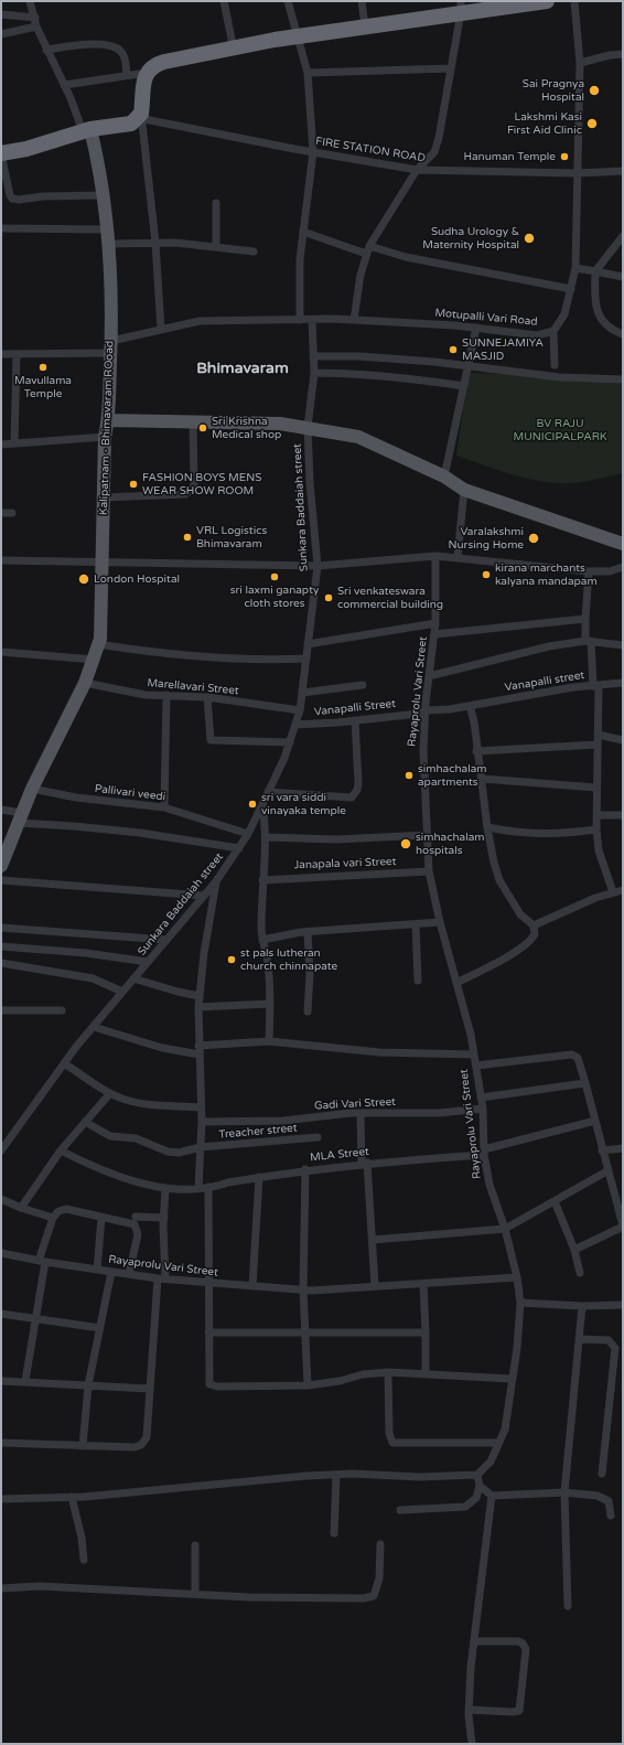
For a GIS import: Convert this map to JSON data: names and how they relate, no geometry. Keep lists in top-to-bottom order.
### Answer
{
  "streets": {
    "main road": ["Kalipatnam - Bhimavaram ROoad"],
    "street": [
      "FIRE STATION ROAD",
      "Motupalli Vari Road",
      "Sunkara Baddaiah street",
      "Vanapalli street",
      "Marellavari Street",
      "Rayaprolu Vari Street",
      "Vanapalli Street",
      "Pallivari veedi",
      "Janapala vari Street",
      "Gadi Vari Street",
      "Treacher street",
      "MLA Street"
    ]
  },
  "crossings": [
    ["FIRE STATION ROAD", "Motupalli Vari Road"],
    ["Motupalli Vari Road", "Kalipatnam - Bhimavaram ROoad"],
    ["Motupalli Vari Road", "Sunkara Baddaiah street"],
    ["Kalipatnam - Bhimavaram ROoad", "Marellavari Street"],
    ["Kalipatnam - Bhimavaram ROoad", "Pallivari veedi"],
    ["Sunkara Baddaiah street", "Marellavari Street"],
    ["Sunkara Baddaiah street", "Vanapalli Street"],
    ["Sunkara Baddaiah street", "Pallivari veedi"],
    ["Vanapalli street", "Vanapalli Street"],
    ["Rayaprolu Vari Street", "Vanapalli Street"],
    ["Rayaprolu Vari Street", "Janapala vari Street"],
    ["Rayaprolu Vari Street", "Gadi Vari Street"],
    ["Rayaprolu Vari Street", "MLA Street"]
  ],
  "districts": ["Bhimavaram"],
  "parks": ["BV RAJU MUNICIPALPARK"],
  "places": [
    "Sai Pragnya Hospital",
    "Lakshmi Kasi First Aid Clinic",
    "Hanuman Temple",
    "Sudha Urology & Maternity Hospital",
    "SUNNEJAMIYA MASJID",
    "Mavullama Temple",
    "Sri Krishna Medical shop",
    "FASHION BOYS MENS WEAR SHOW ROOM",
    "VRL Logistics Bhimavaram",
    "Varalakshmi Nursing Home",
    "kirana marchants kalyana mandapam",
    "sri laxmi ganapty cloth stores",
    "London Hospital",
    "Sri venkateswara commercial building",
    "simhachalam apartments",
    "sri vara siddi vinayaka temple",
    "simhachalam hospitals",
    "st pals lutheran church chinnapate"
  ]
}
